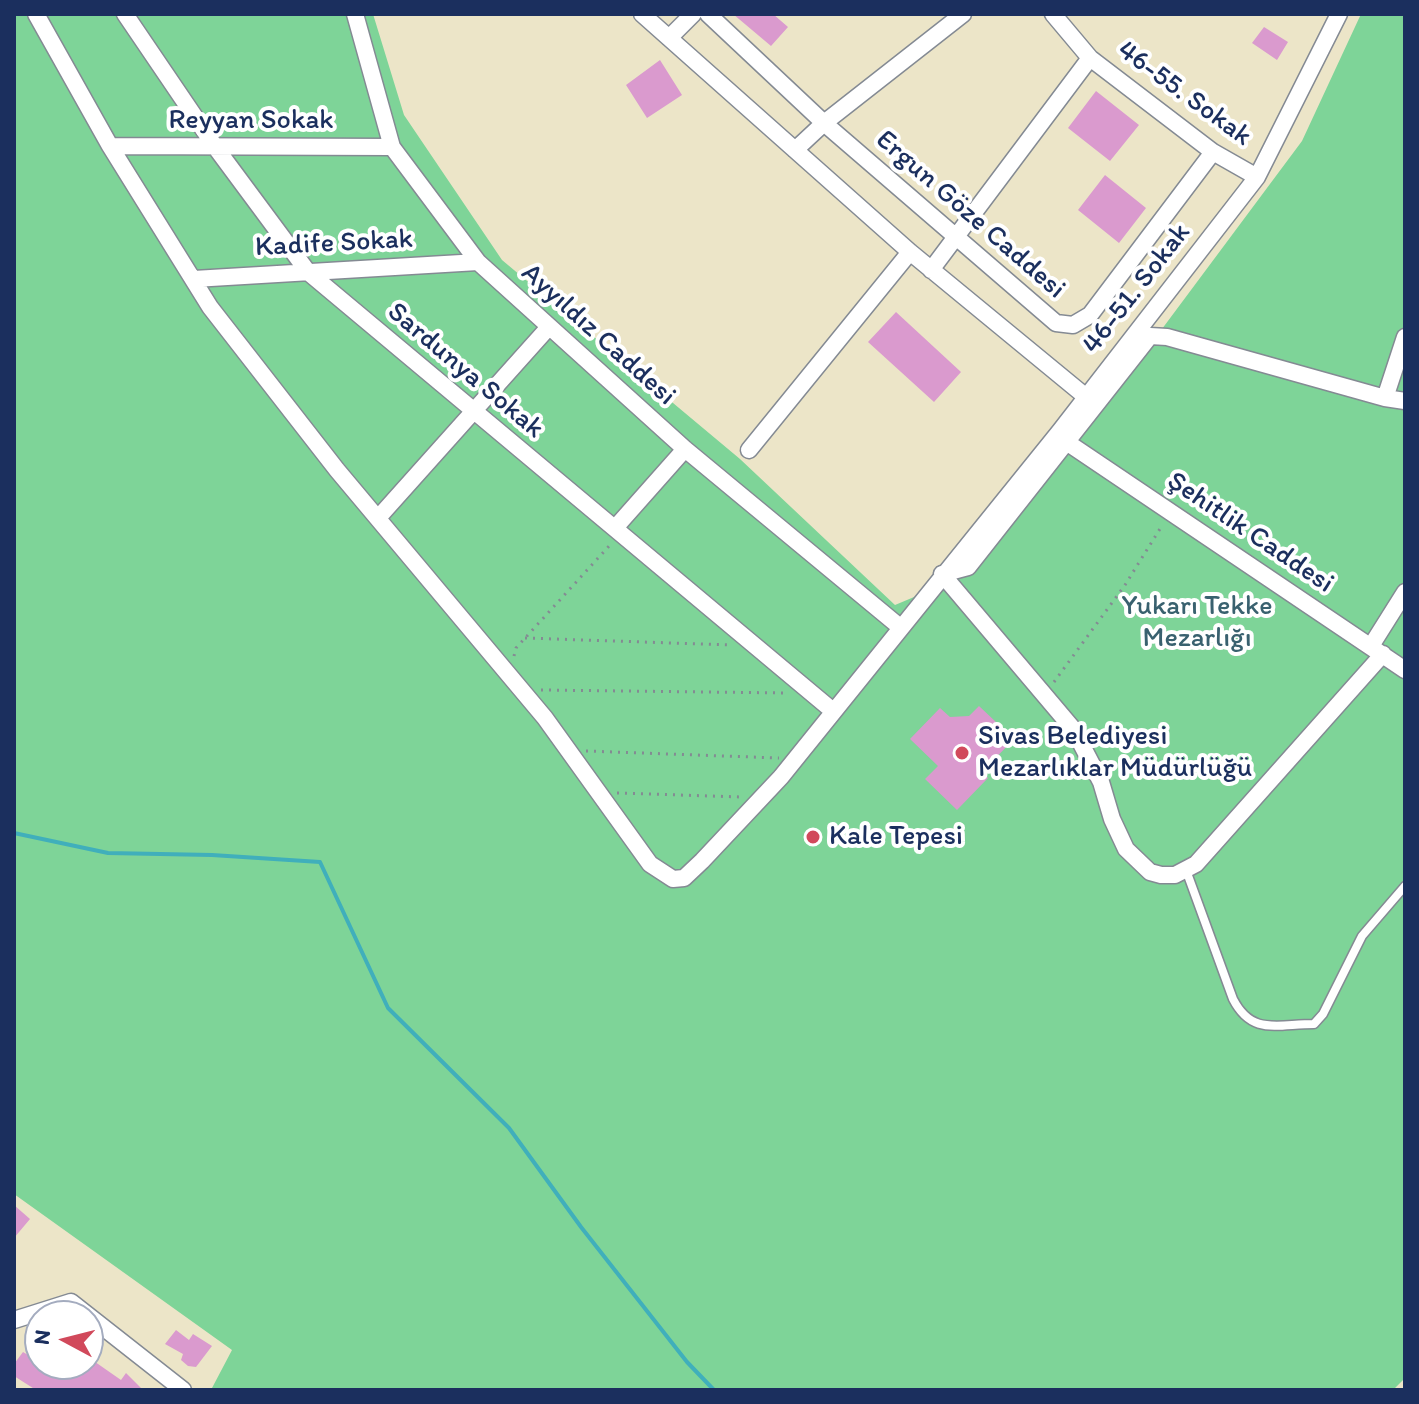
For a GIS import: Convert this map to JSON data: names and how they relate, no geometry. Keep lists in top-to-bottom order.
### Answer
{
  "streets": {
    "street": [
      "46-55. Sokak",
      "Reyyan Sokak",
      "Ergun Göze Caddesi",
      "Kadife Sokak",
      "46-51. Sokak",
      "Ayyıldız Caddesi",
      "Sardunya Sokak",
      "Şehitlik Caddesi"
    ]
  },
  "crossings": [
    ["46-55. Sokak", "Ergun Göze Caddesi"],
    ["46-55. Sokak", "46-51. Sokak"],
    ["Reyyan Sokak", "Ayyıldız Caddesi"],
    ["Reyyan Sokak", "Sardunya Sokak"],
    ["Kadife Sokak", "Ayyıldız Caddesi"],
    ["Kadife Sokak", "Sardunya Sokak"],
    ["46-51. Sokak", "Ayyıldız Caddesi"],
    ["46-51. Sokak", "Sardunya Sokak"],
    ["46-51. Sokak", "Şehitlik Caddesi"]
  ],
  "parks": ["Yukarı Tekke Mezarlığı"],
  "places": ["Sivas Belediyesi Mezarlıklar Müdürlüğü", "Kale Tepesi"],
  "north": "left"
}
